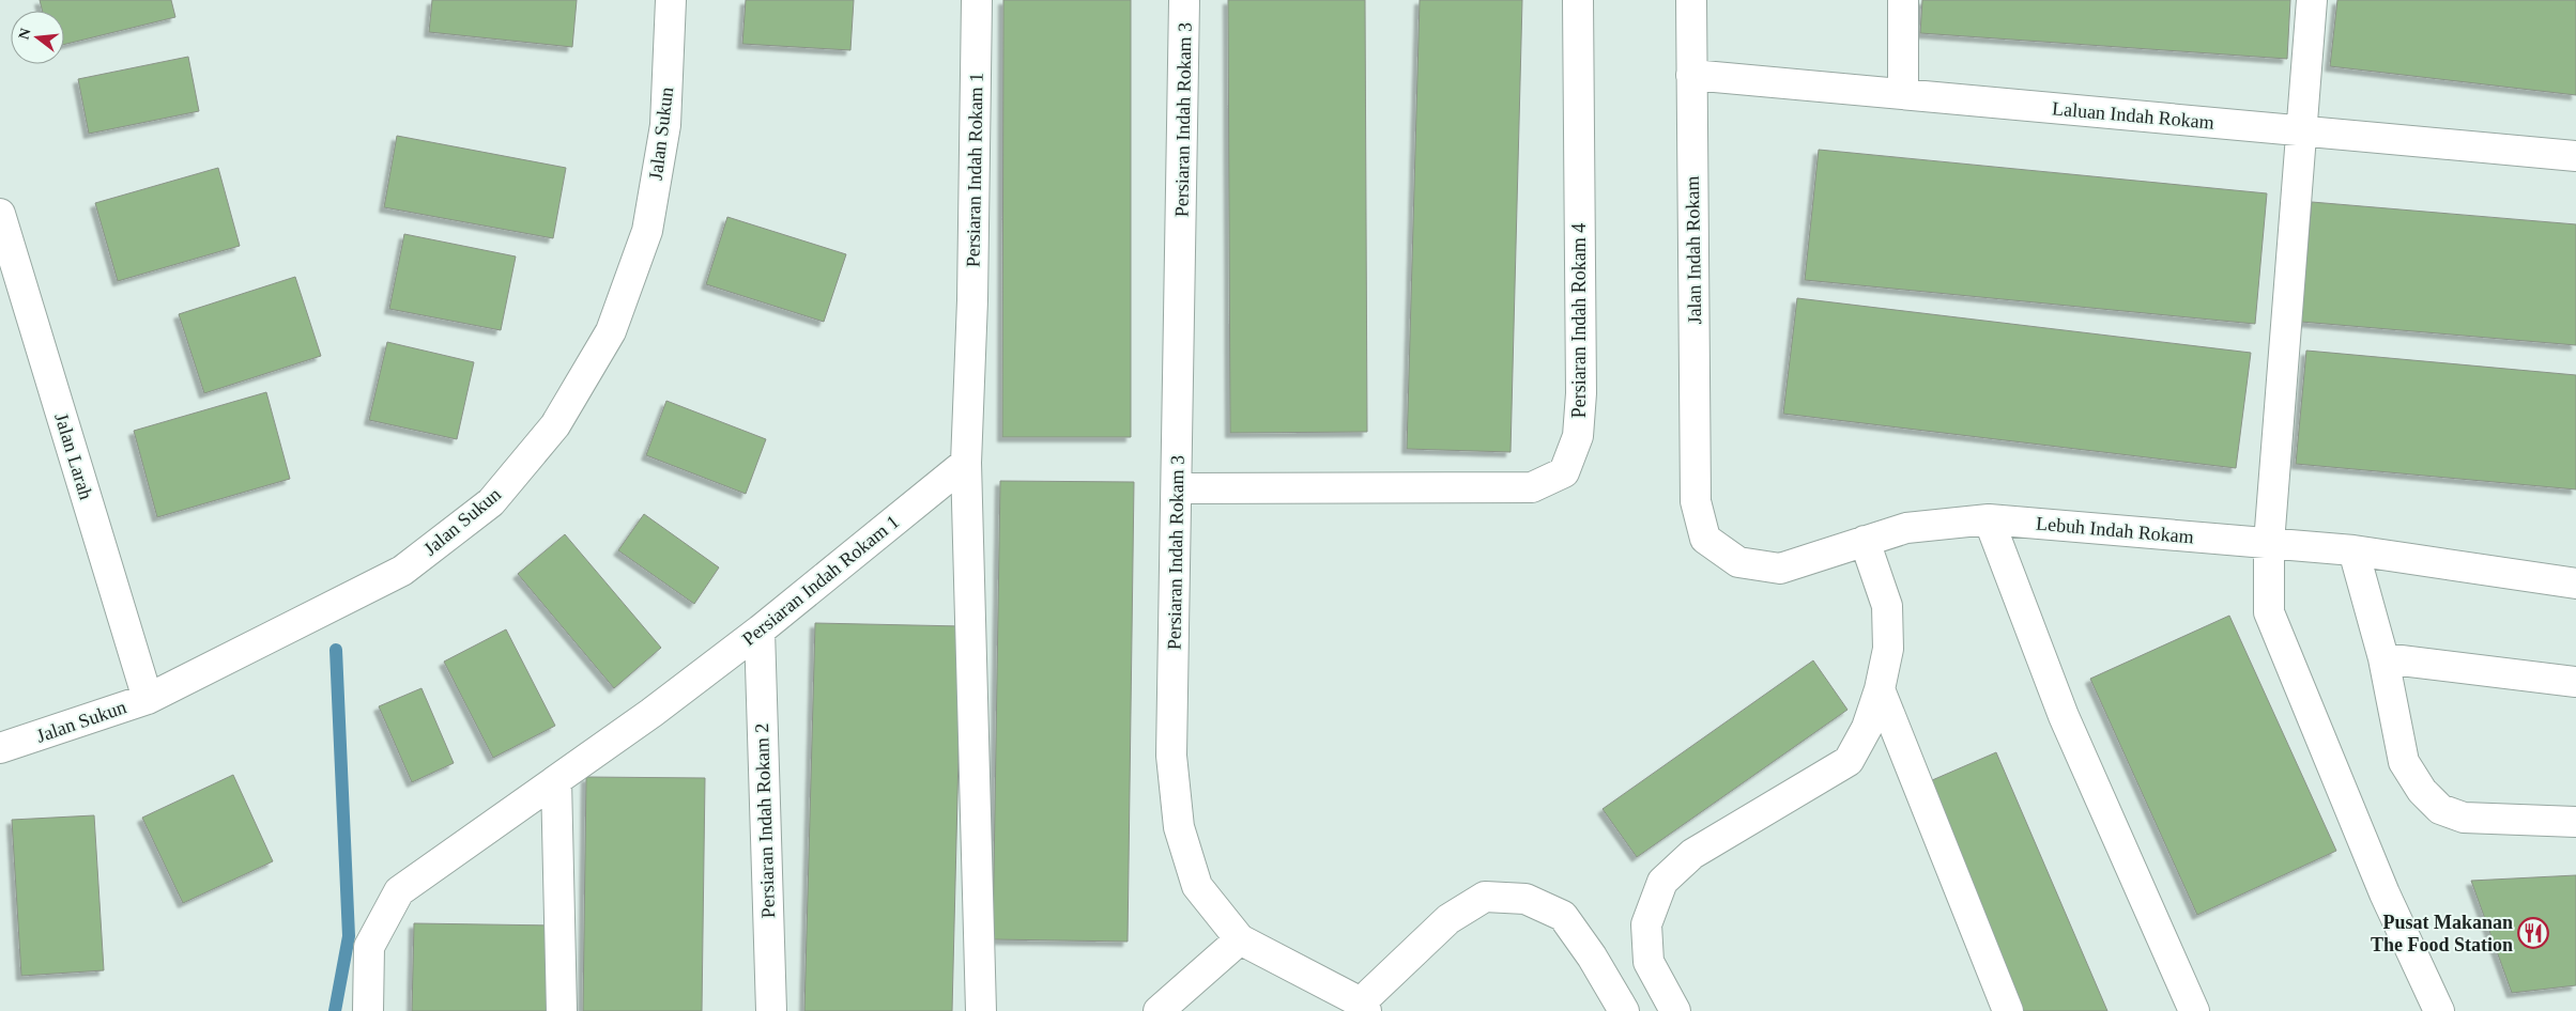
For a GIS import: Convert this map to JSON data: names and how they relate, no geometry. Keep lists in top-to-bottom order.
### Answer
{
  "streets": {
    "street": [
      "Laluan Indah Rokam",
      "Persiaran Indah Rokam 3",
      "Jalan Sukun",
      "Persiaran Indah Rokam 1",
      "Jalan Indah Rokam",
      "Persiaran Indah Rokam 4",
      "Jalan Larah",
      "Lebuh Indah Rokam",
      "Persiaran Indah Rokam 2"
    ]
  },
  "crossings": [
    ["Laluan Indah Rokam", "Jalan Indah Rokam"],
    ["Persiaran Indah Rokam 3", "Persiaran Indah Rokam 4"],
    ["Jalan Sukun", "Jalan Larah"],
    ["Persiaran Indah Rokam 1", "Persiaran Indah Rokam 2"],
    ["Jalan Indah Rokam", "Lebuh Indah Rokam"]
  ],
  "places": {
    "restaurant": ["Pusat Makanan The Food Station"]
  },
  "north": "left"
}
